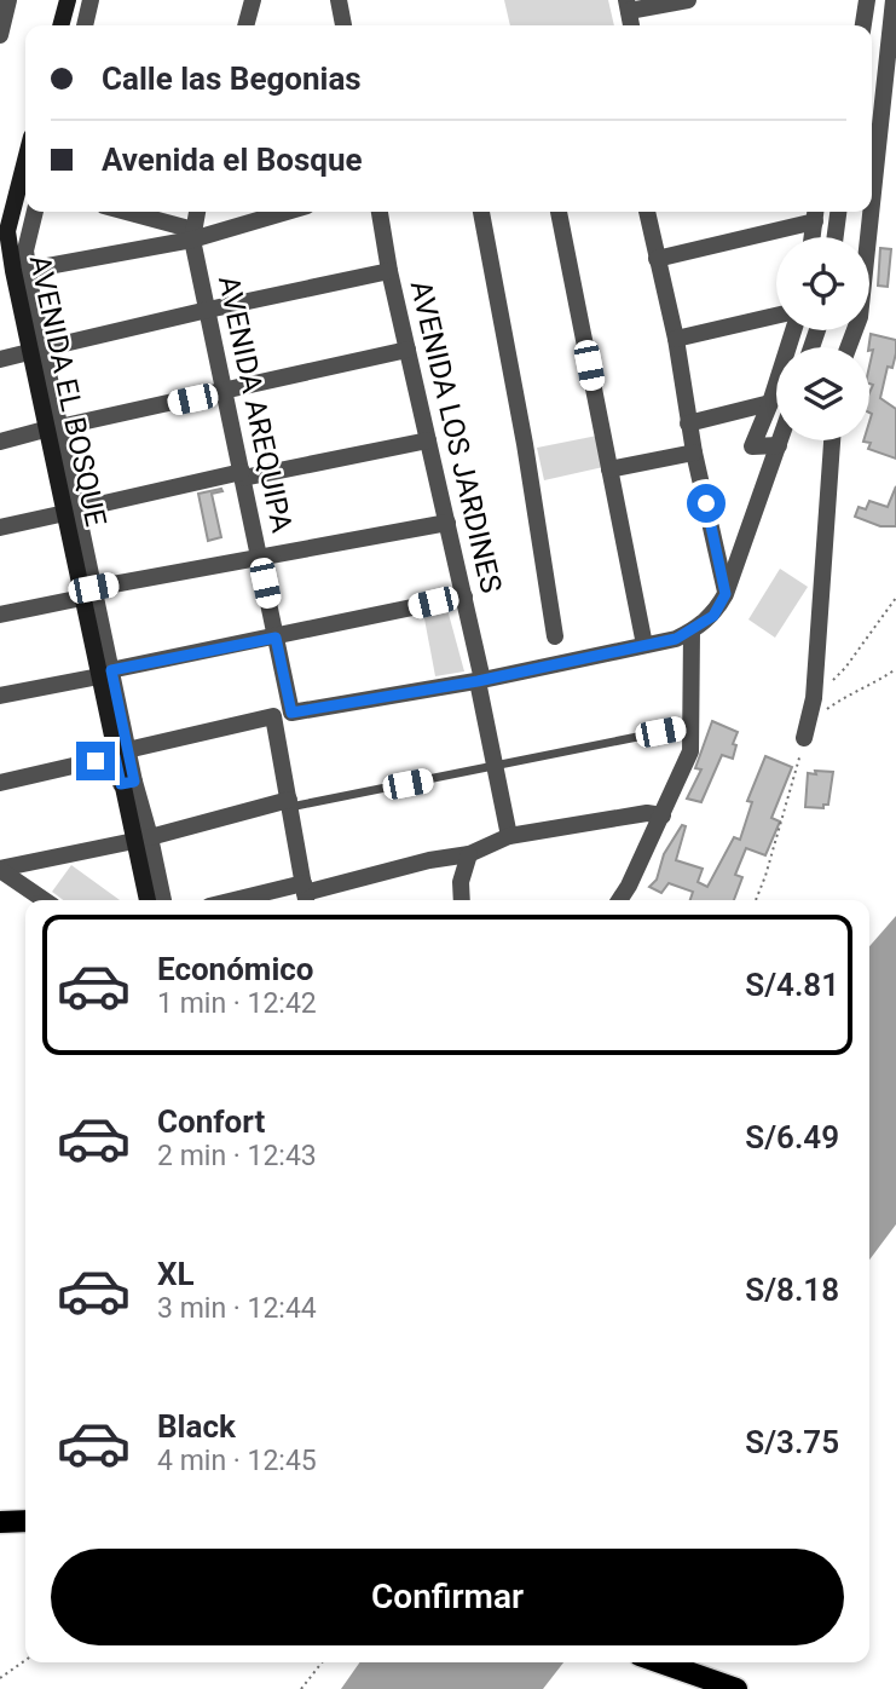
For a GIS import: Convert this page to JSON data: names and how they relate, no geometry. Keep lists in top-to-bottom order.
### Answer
{
  "streets": {
    "street": ["AVENIDA EL BOSQUE", "AVENIDA AREQUIPA", "AVENIDA LOS JARDINES"]
  },
  "page": {
    "banner": ["Calle las Begonias", "Avenida el Bosque"],
    "list": [
      {
        "name": "Económico",
        "note": "1 min · 12:42",
        "value": "S/4.81"
      },
      {
        "name": "Confort",
        "note": "2 min · 12:43",
        "value": "S/6.49"
      },
      {
        "name": "XL",
        "note": "3 min · 12:44",
        "value": "S/8.18"
      },
      {
        "name": "Black",
        "note": "4 min · 12:45",
        "value": "S/3.75"
      }
    ],
    "buttons": "Confirmar"
  }
}
